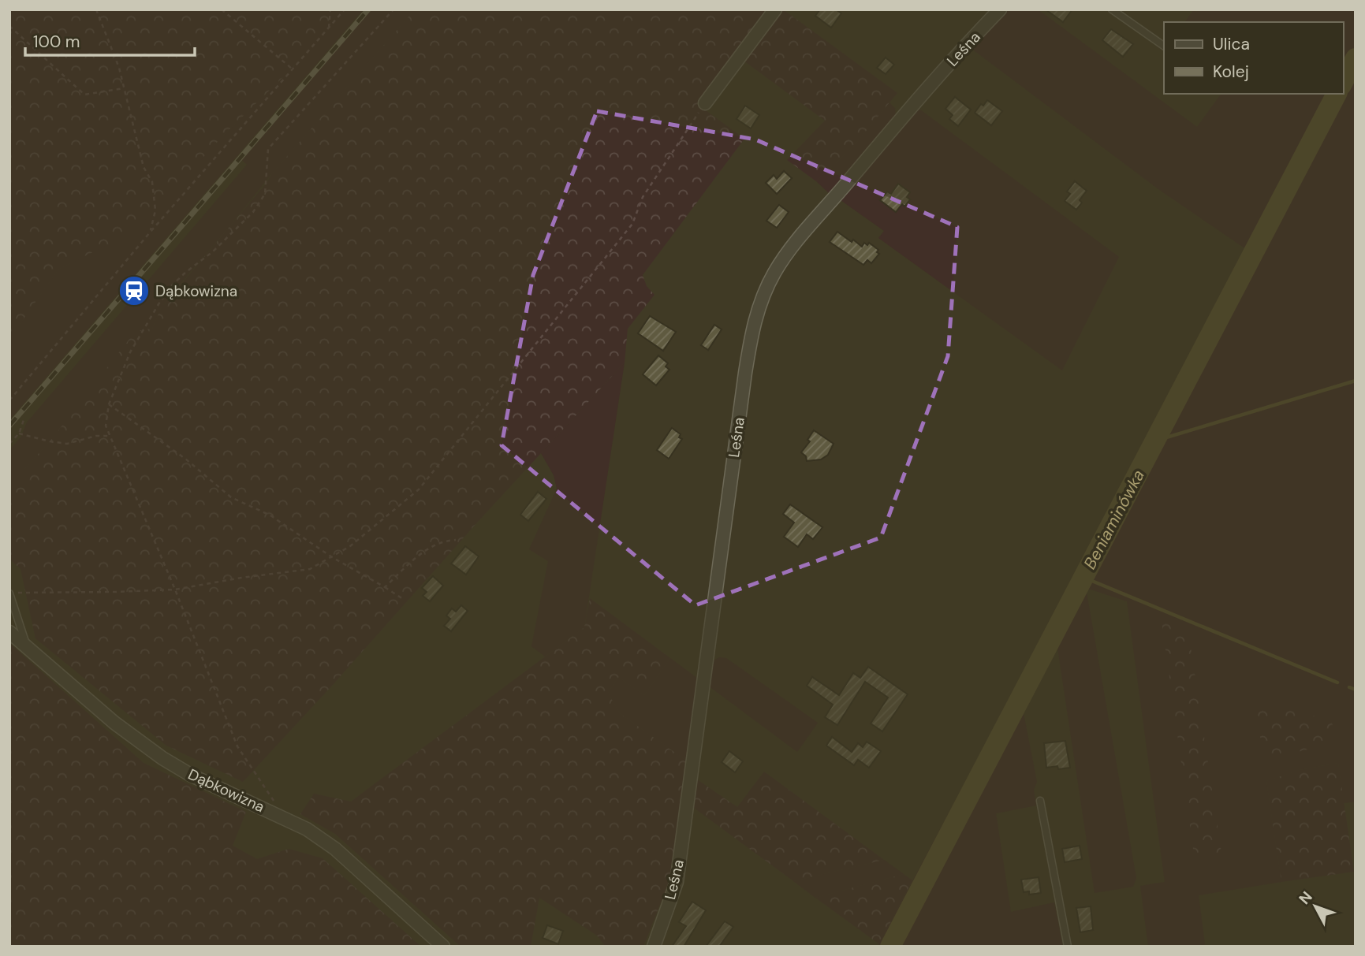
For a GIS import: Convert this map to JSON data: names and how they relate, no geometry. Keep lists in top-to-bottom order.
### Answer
{
  "streets": {
    "street": ["Leśna", "Dąbkowizna"]
  },
  "water": ["Beniaminówka"],
  "places": {
    "station": ["Dąbkowizna"]
  },
  "legend": ["Ulica", "Kolej"],
  "scale_bar": "100 m",
  "north": "top left"
}
